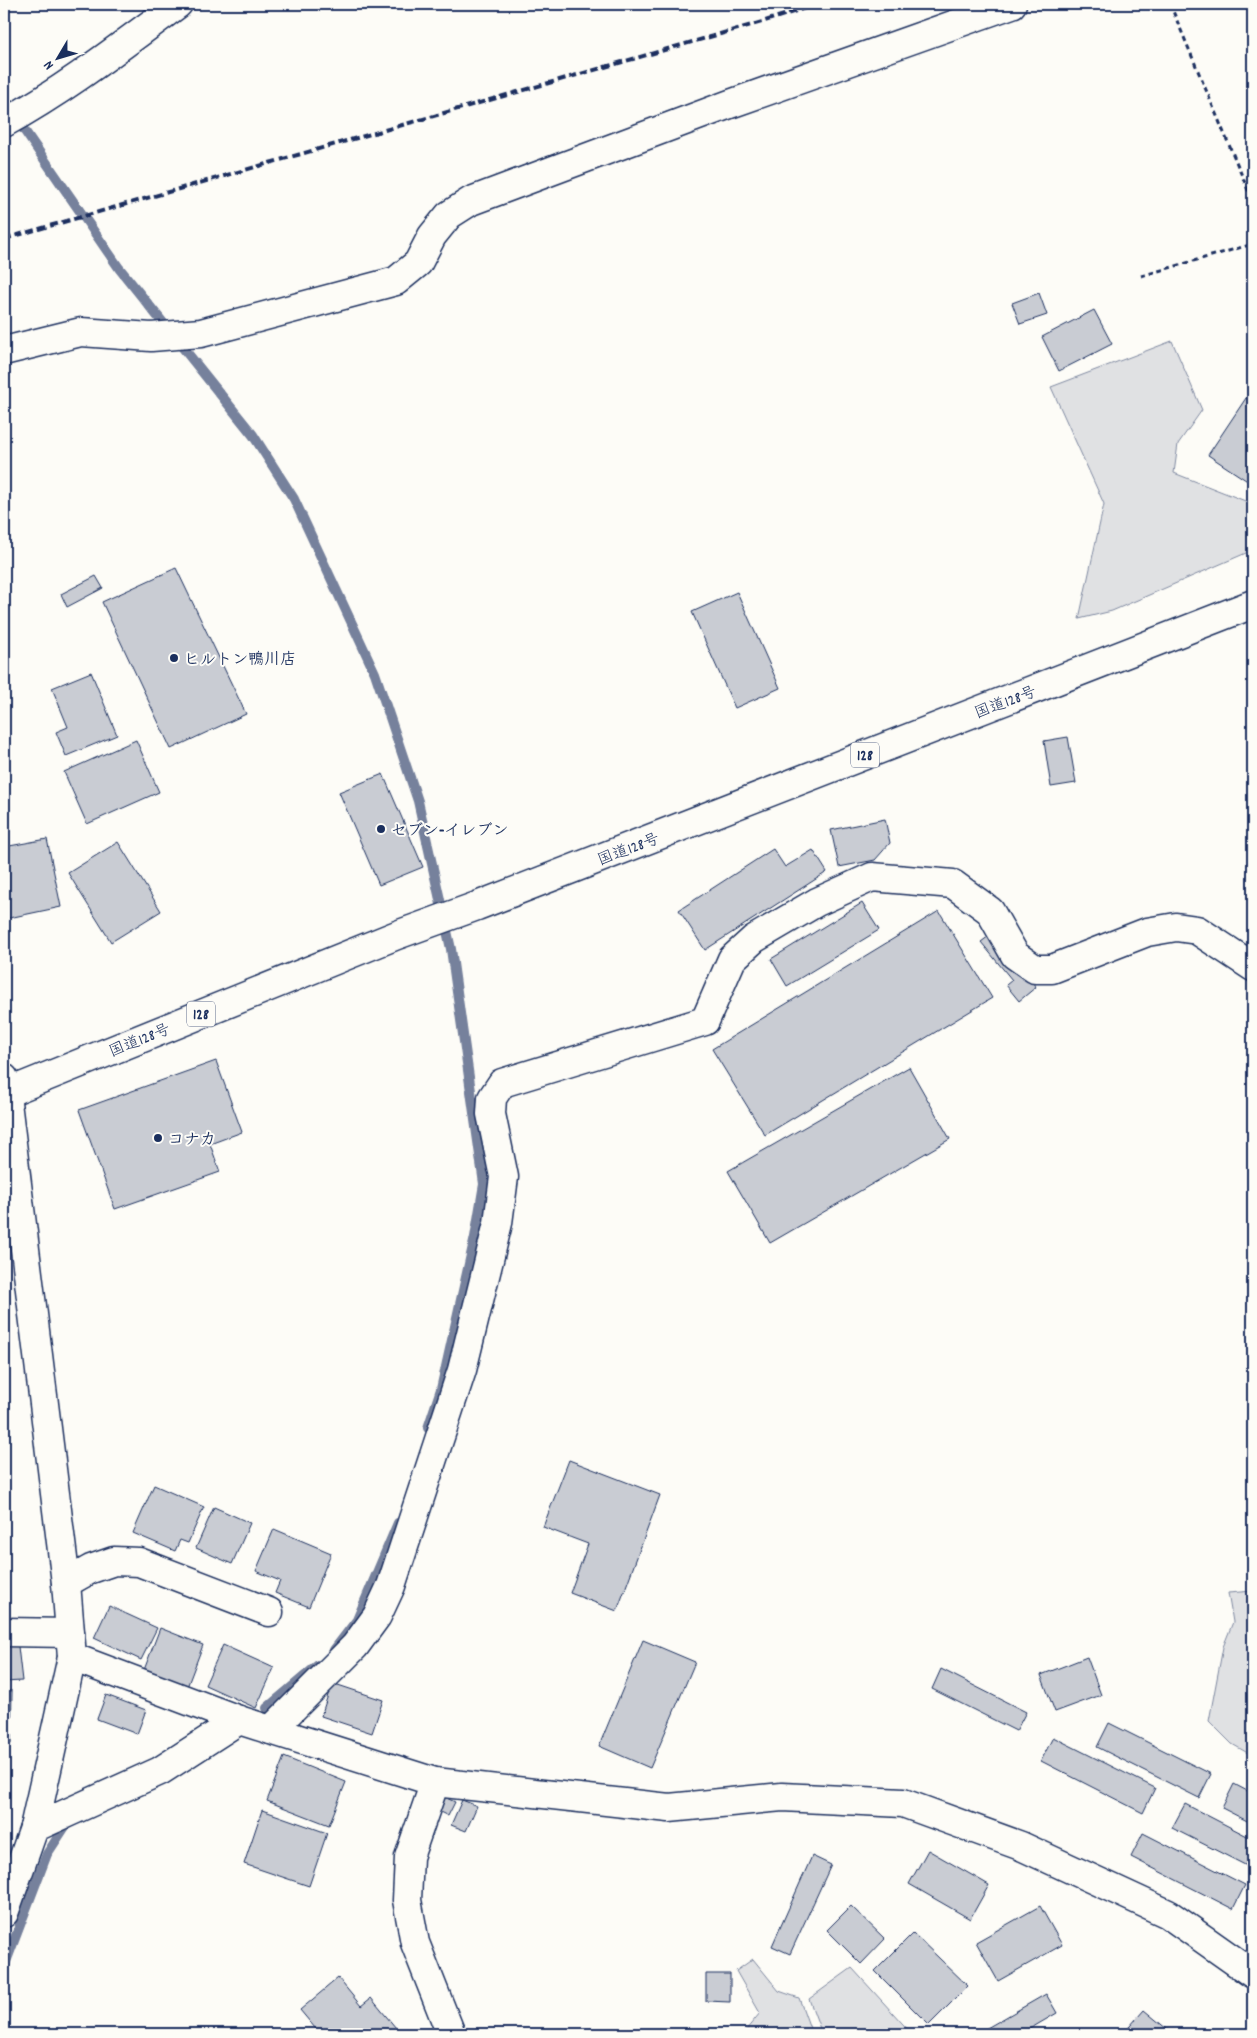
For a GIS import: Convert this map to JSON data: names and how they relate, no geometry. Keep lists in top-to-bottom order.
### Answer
{
  "streets": {
    "main road": ["国道128号", "128"]
  },
  "places": ["ヒルトン鴨川店", "セブン-イレブン", "コナカ"],
  "north": "bottom left"
}
